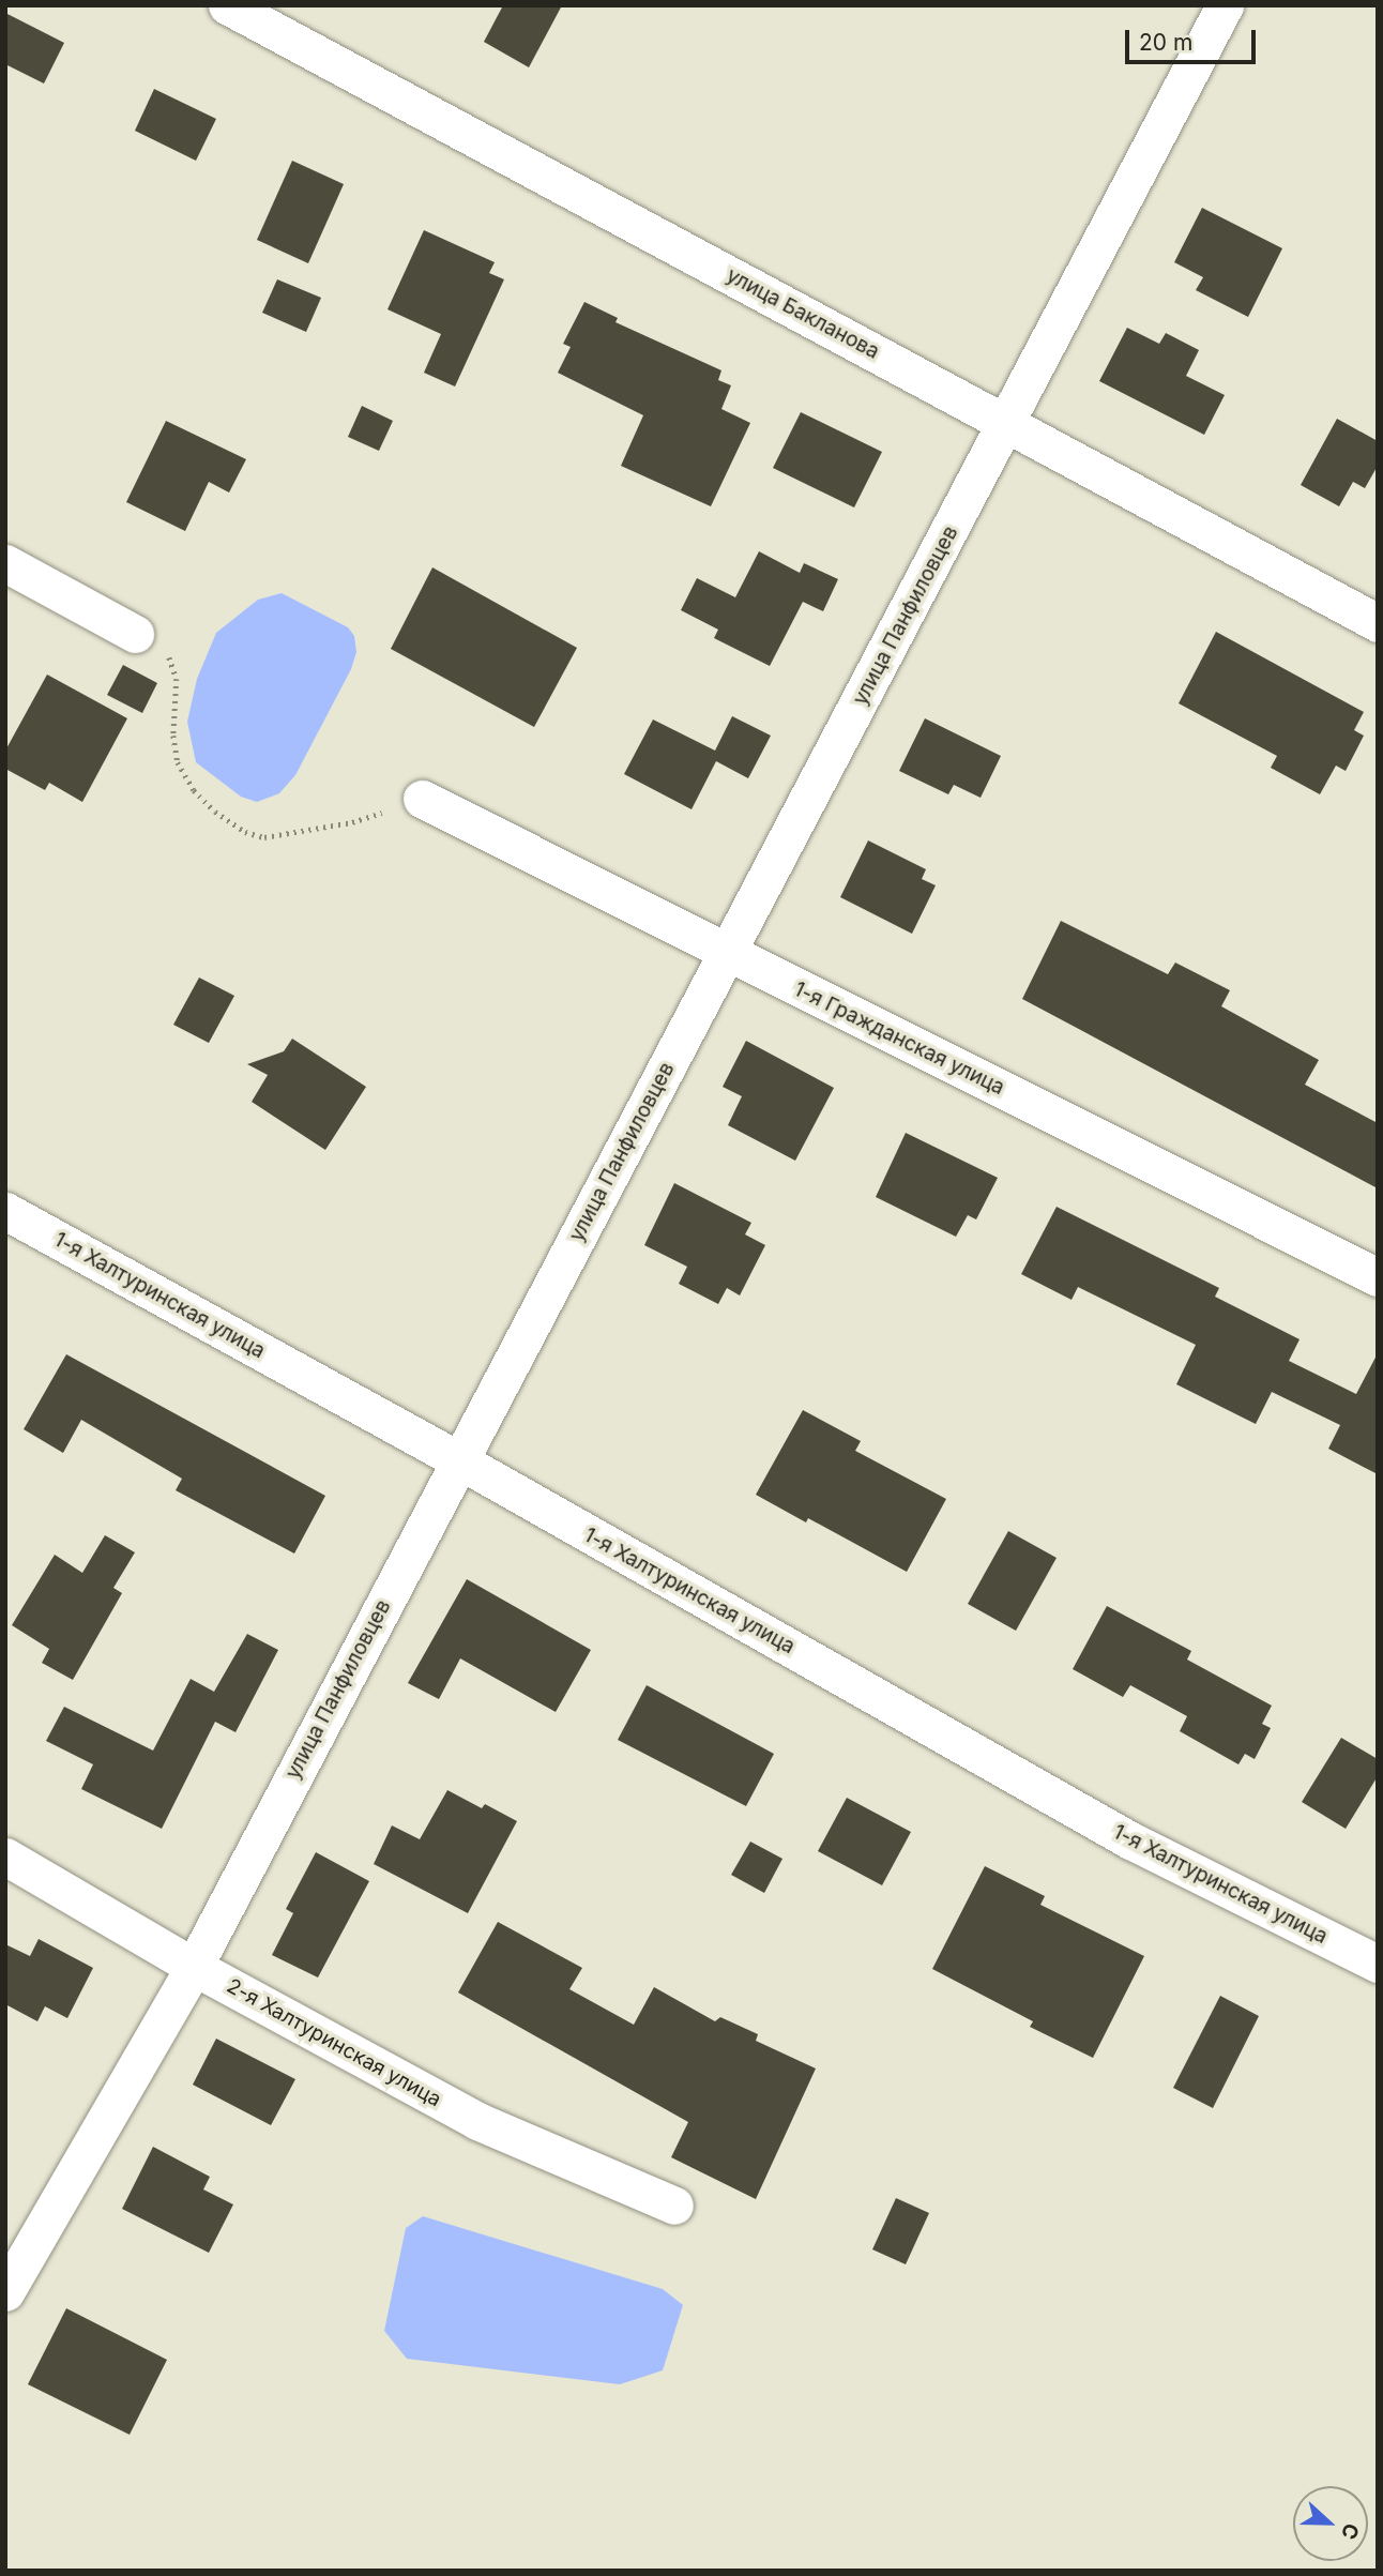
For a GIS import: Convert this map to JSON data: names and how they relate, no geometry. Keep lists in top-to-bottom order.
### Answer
{
  "streets": {
    "street": [
      "улица Бакланова",
      "улица Панфиловцев",
      "1-я Гражданская улица",
      "1-я Халтуринская улица",
      "2-я Халтуринская улица"
    ]
  },
  "crossings": [
    ["улица Бакланова", "улица Панфиловцев"],
    ["улица Панфиловцев", "1-я Гражданская улица"],
    ["улица Панфиловцев", "1-я Халтуринская улица"],
    ["улица Панфиловцев", "2-я Халтуринская улица"]
  ],
  "scale_bar": "20 m",
  "north": "right"
}
